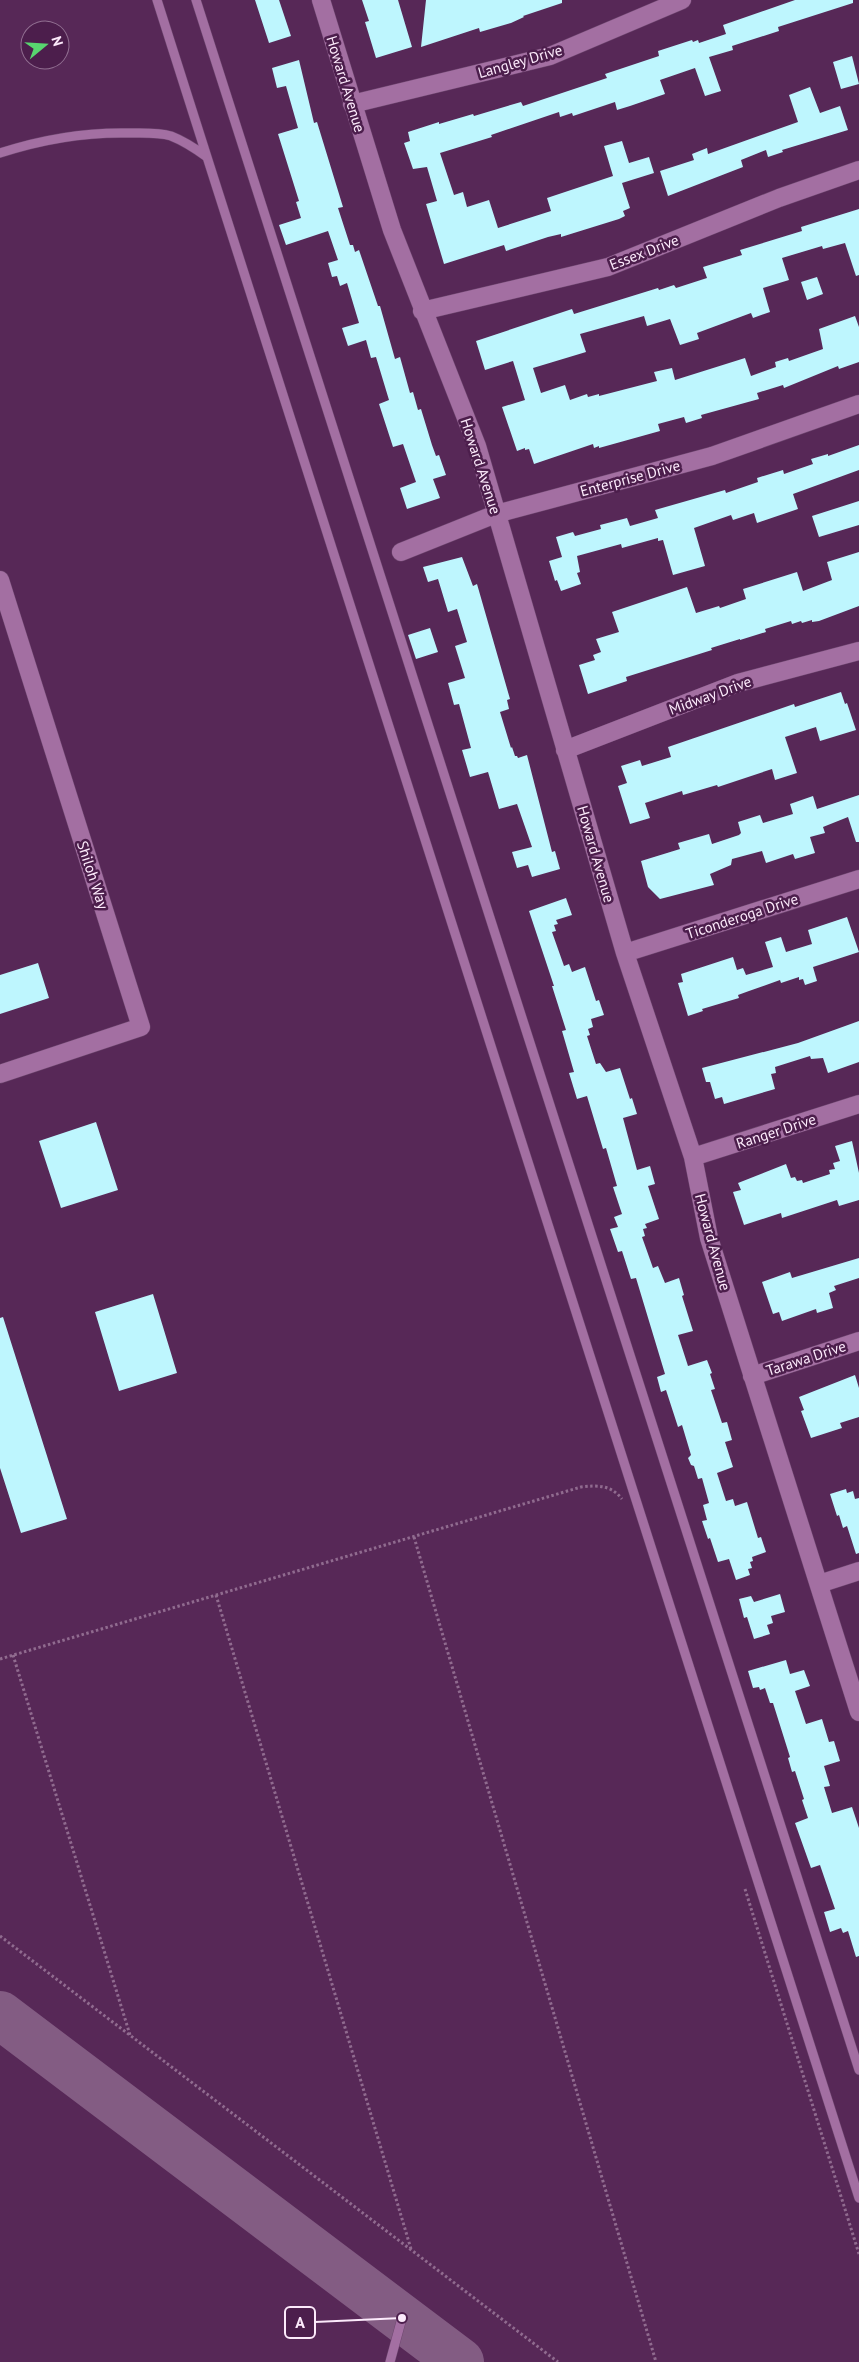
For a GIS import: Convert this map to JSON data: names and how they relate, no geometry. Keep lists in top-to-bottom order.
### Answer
{
  "streets": {
    "street": [
      "Langley Drive",
      "Howard Avenue",
      "Essex Drive",
      "Enterprise Drive",
      "Midway Drive",
      "Shiloh Way",
      "Ticonderoga Drive",
      "Ranger Drive",
      "Tarawa Drive"
    ]
  },
  "crossings": [
    ["Langley Drive", "Howard Avenue"],
    ["Howard Avenue", "Essex Drive"],
    ["Howard Avenue", "Enterprise Drive"],
    ["Howard Avenue", "Midway Drive"],
    ["Howard Avenue", "Ticonderoga Drive"],
    ["Howard Avenue", "Ranger Drive"],
    ["Howard Avenue", "Tarawa Drive"]
  ],
  "places": ["A"],
  "north": "right"
}
